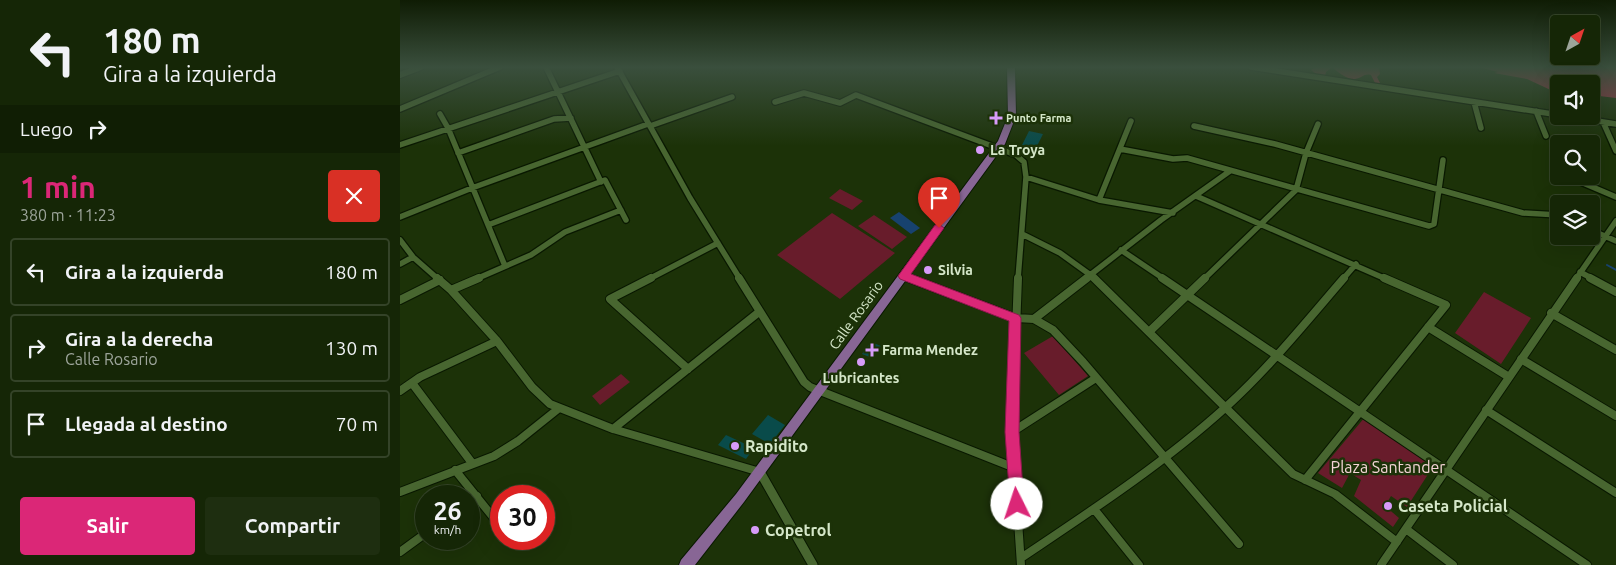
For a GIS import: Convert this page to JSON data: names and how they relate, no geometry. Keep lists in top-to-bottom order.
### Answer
{
  "streets": {
    "main road": ["Calle Rosario"]
  },
  "parks": ["Plaza Santander"],
  "places": {
    "health": ["Punto Farma", "Farma Mendez"],
    "other": [
      "La Troya",
      "Silvia",
      "Lubricantes",
      "Rapidito",
      "Caseta Policial",
      "Copetrol"
    ]
  },
  "north": "top right",
  "page": {
    "turn": ["180 m", "Gira a la izquierda"],
    "then": "Luego",
    "heading": ["1 min", "380 m · 11:23"],
    "list": [
      {
        "name": "Gira a la izquierda",
        "value": "180 m"
      },
      {
        "name": "Gira a la derecha",
        "note": "Calle Rosario",
        "value": "130 m"
      },
      {
        "name": "Llegada al destino",
        "value": "70 m"
      }
    ],
    "speed": "26 km/h",
    "limit": "30",
    "buttons": ["Salir", "Compartir"]
  }
}
